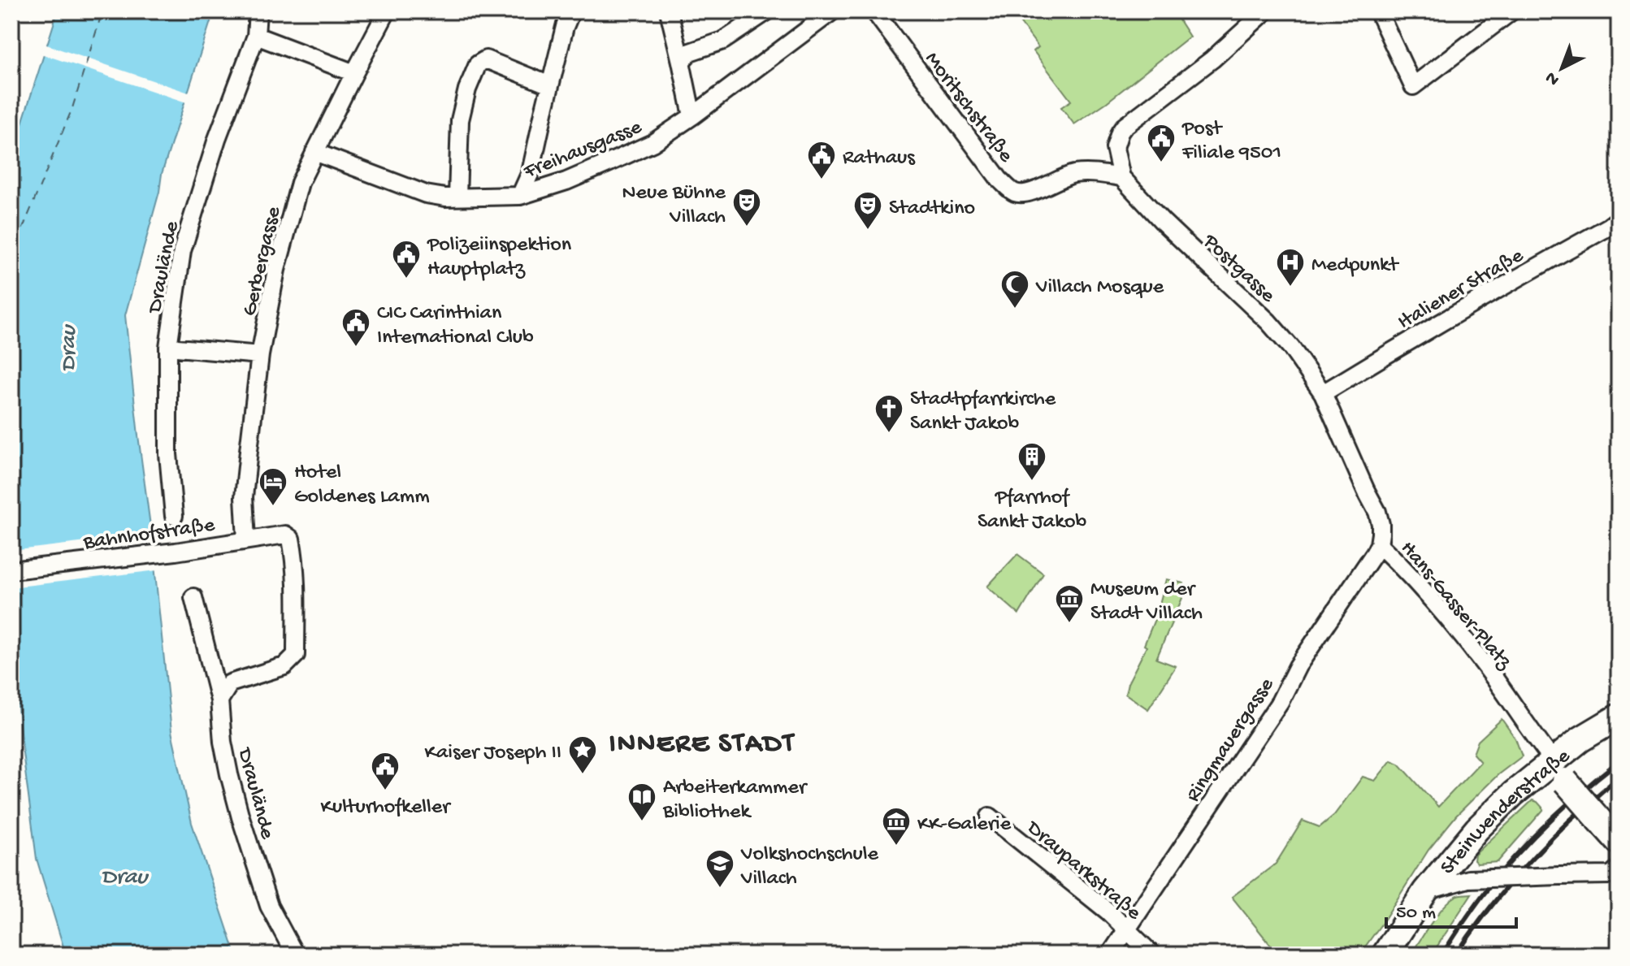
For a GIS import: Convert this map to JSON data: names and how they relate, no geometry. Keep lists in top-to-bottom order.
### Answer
{
  "streets": {
    "main road": ["Steinwenderstraße"],
    "street": [
      "Moritschstraße",
      "Freihausgasse",
      "Gerbergasse",
      "Draulände",
      "Postgasse",
      "Italiener Straße",
      "Bahnhofstraße",
      "Hans-Gasser-Platz",
      "Ringmauergasse",
      "Drauparkstraße"
    ]
  },
  "crossings": [
    ["Moritschstraße", "Postgasse"],
    ["Freihausgasse", "Gerbergasse"],
    ["Gerbergasse", "Bahnhofstraße"],
    ["Draulände", "Bahnhofstraße"],
    ["Postgasse", "Italiener Straße"],
    ["Postgasse", "Hans-Gasser-Platz"],
    ["Italiener Straße", "Hans-Gasser-Platz"],
    ["Hans-Gasser-Platz", "Ringmauergasse"],
    ["Hans-Gasser-Platz", "Steinwenderstraße"],
    ["Ringmauergasse", "Drauparkstraße"]
  ],
  "districts": ["INNERE STADT"],
  "water": ["Drau"],
  "places": {
    "public building": [
      "Post Filiale 9501",
      "Rathaus",
      "Polizeiinspektion Hauptplatz",
      "CIC Carinthian International Club",
      "Kulturhofkeller"
    ],
    "theatre": ["Neue Bühne Villach", "Stadtkino"],
    "hospital": ["Medpunkt"],
    "mosque": ["Villach Mosque"],
    "church": ["Stadtpfarrkirche Sankt Jakob"],
    "building": ["Pfarrhof Sankt Jakob"],
    "hotel": ["Hotel Goldenes Lamm"],
    "museum": ["Museum der Stadt Villach", "KK-Galerie"],
    "place": ["Kaiser Joseph II"],
    "library": ["Arbeiterkammer Bibliothek"],
    "school or university": ["Volkshochschule Villach"]
  },
  "scale_bar": "50 m",
  "north": "bottom left"
}
